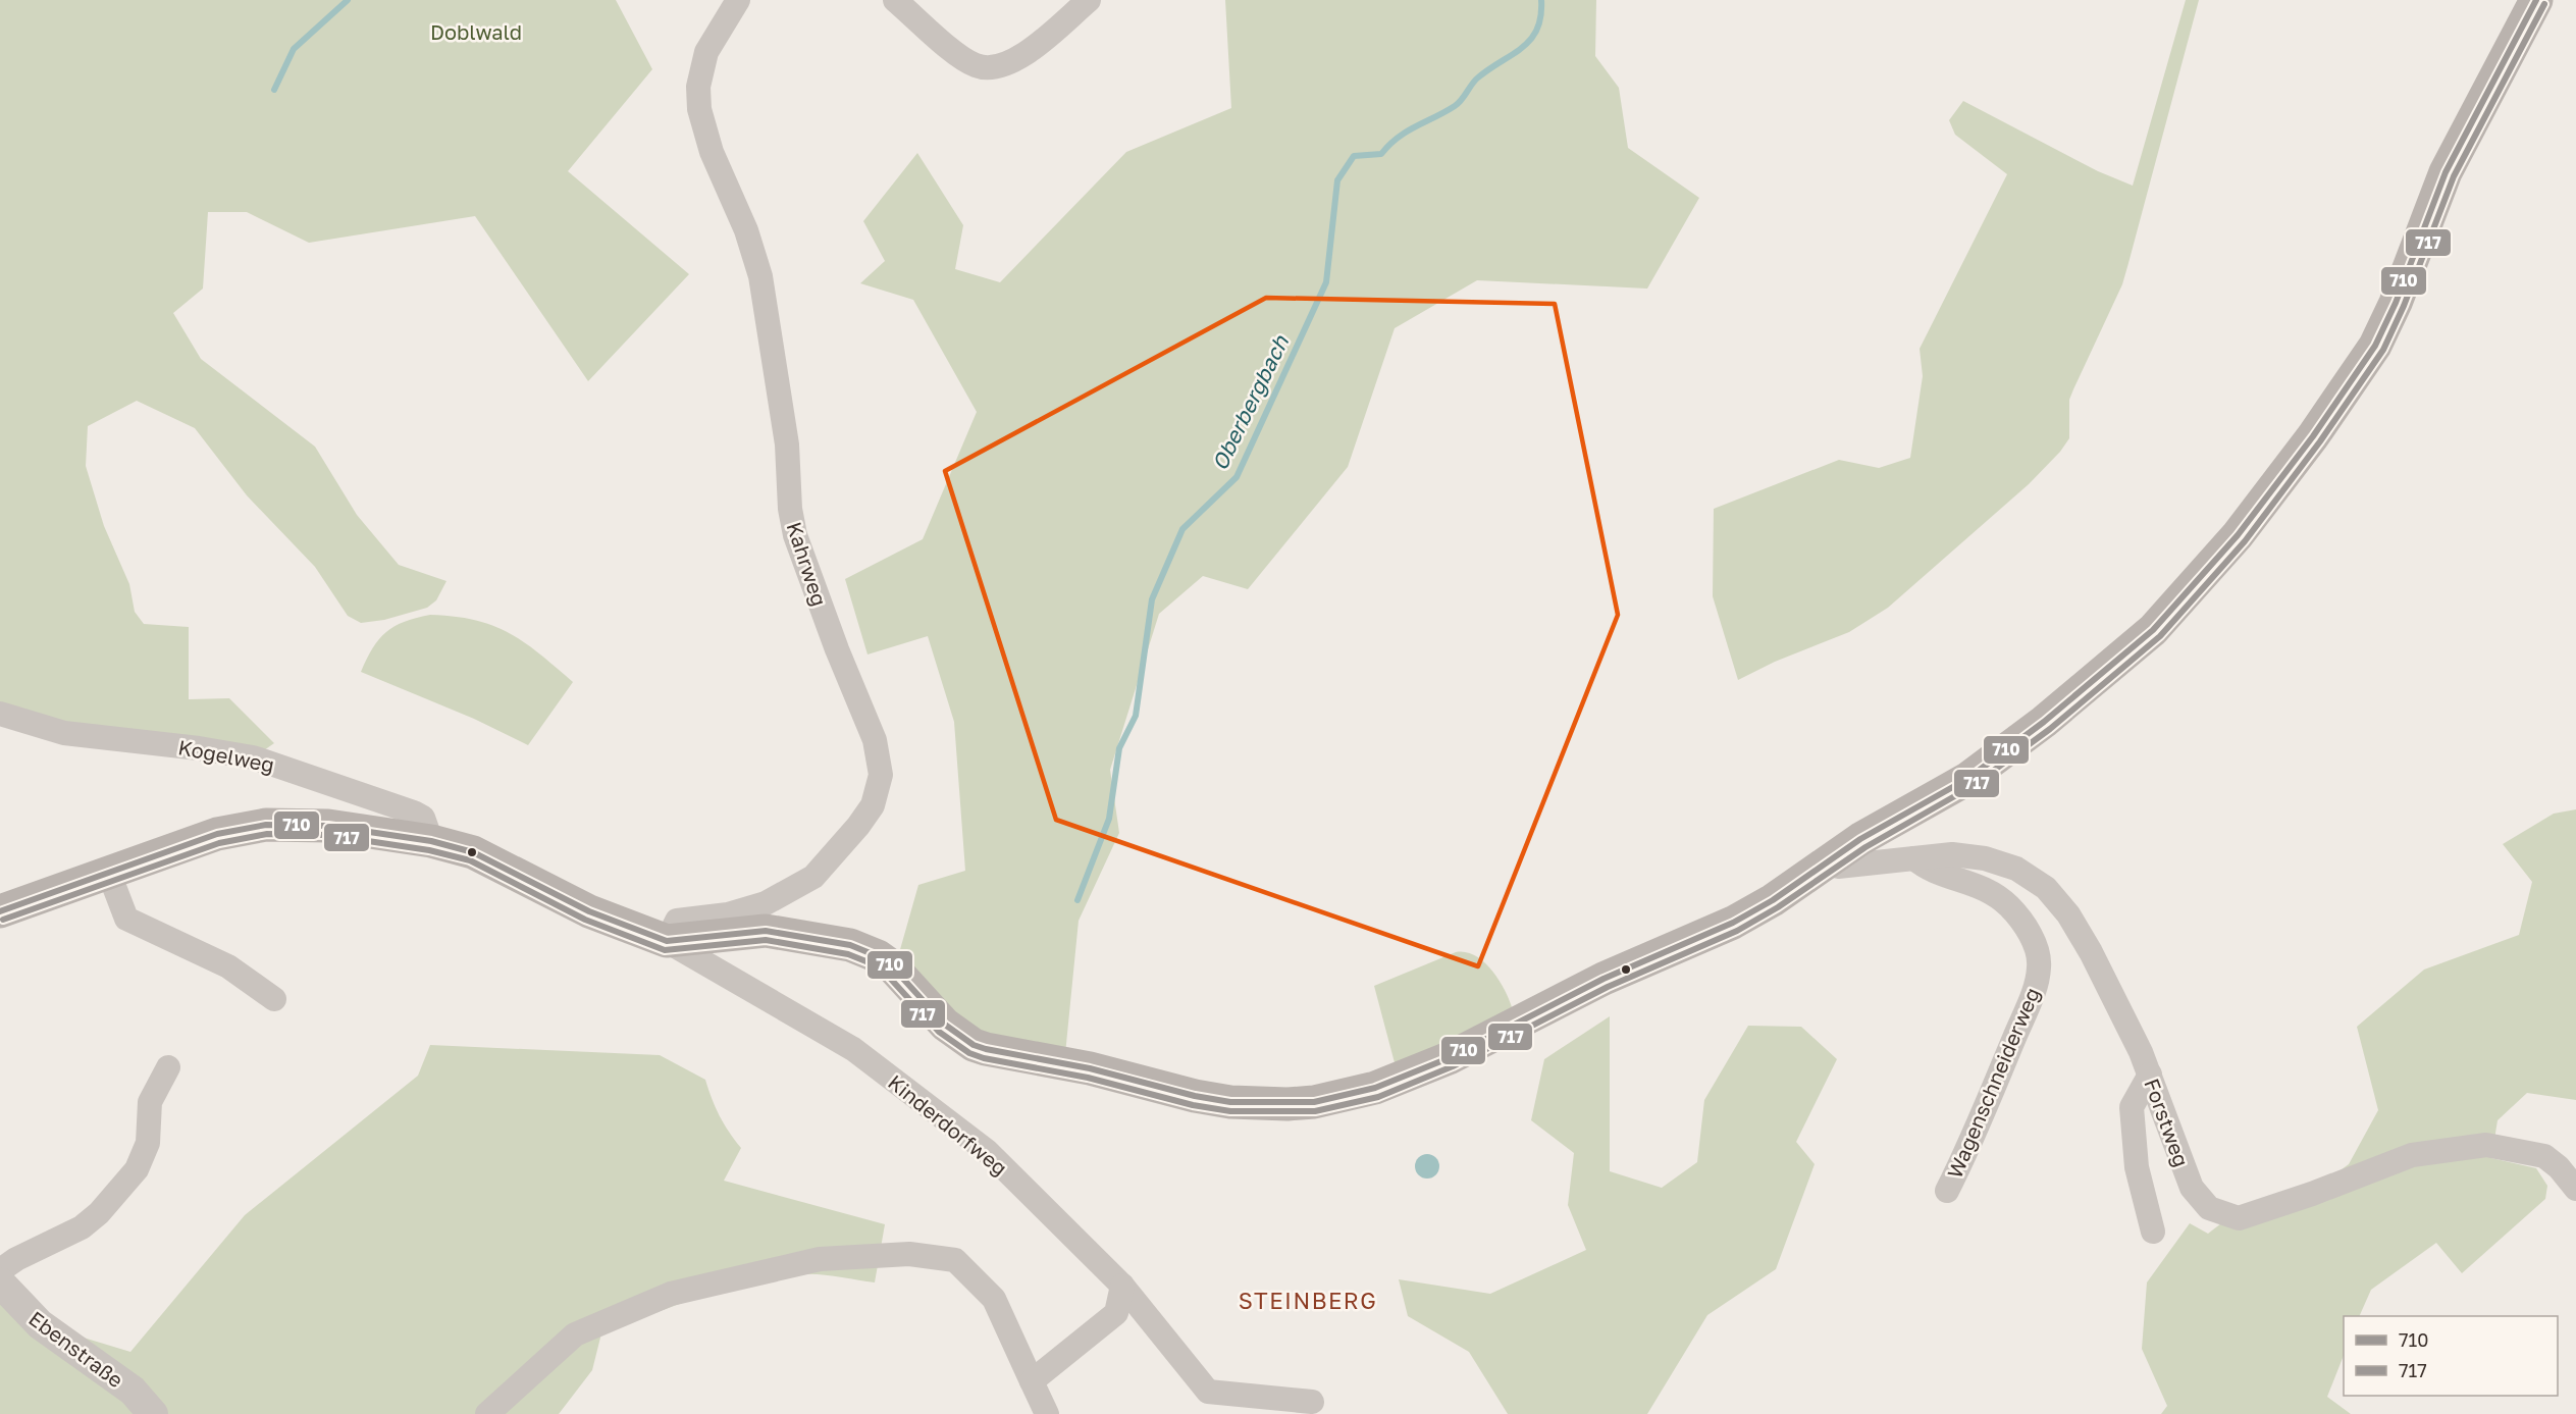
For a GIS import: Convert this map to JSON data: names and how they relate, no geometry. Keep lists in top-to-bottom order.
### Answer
{
  "streets": {
    "street": [
      "Kahrweg",
      "Kogelweg",
      "Wagenschneiderweg",
      "Forstweg",
      "Kinderdorfweg",
      "Ebenstraße"
    ]
  },
  "crossings": [
    ["Kahrweg", "Kinderdorfweg"],
    ["Wagenschneiderweg", "Forstweg"]
  ],
  "districts": ["STEINBERG"],
  "water": ["Oberbergbach"],
  "parks": ["Doblwald"],
  "lines": ["transit line 710", "transit line 717"],
  "legend": ["710", "717"]
}
